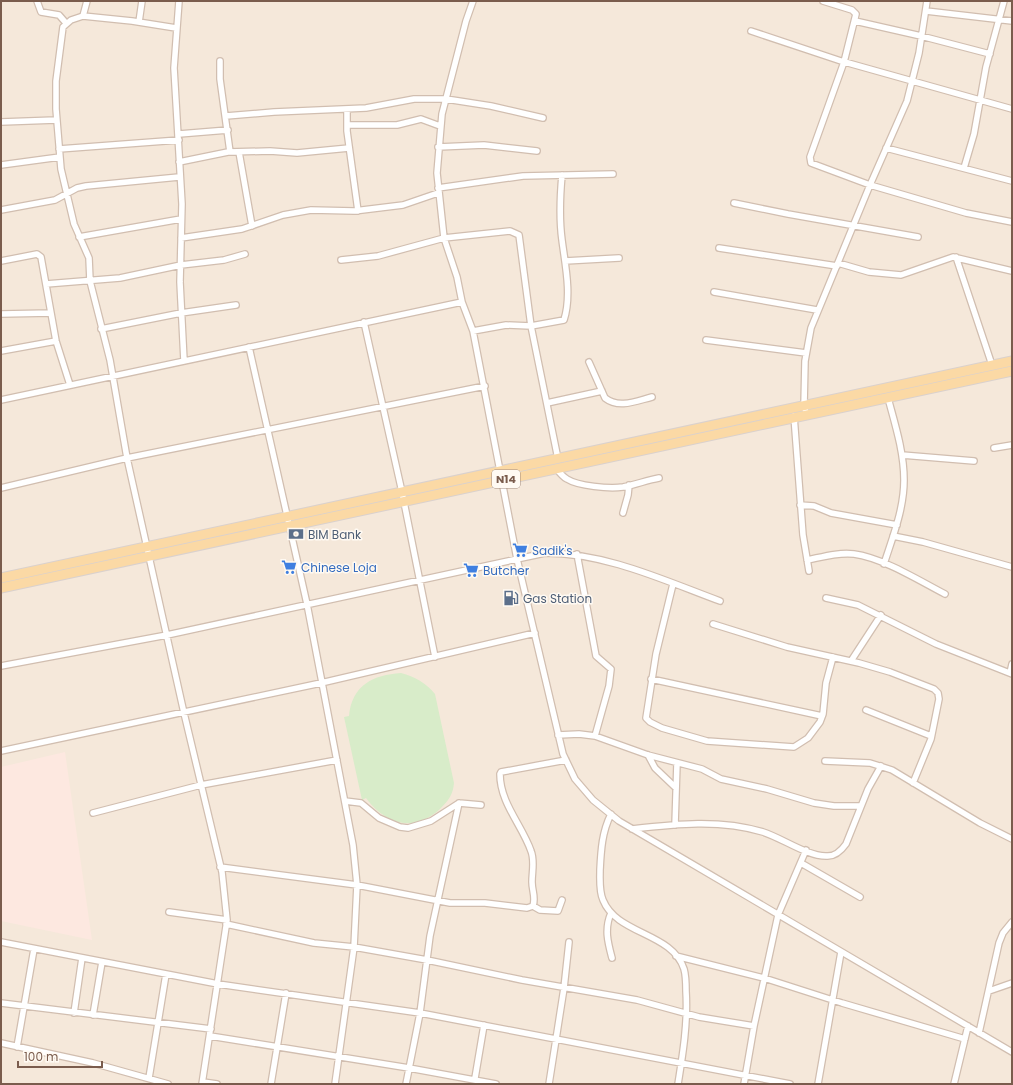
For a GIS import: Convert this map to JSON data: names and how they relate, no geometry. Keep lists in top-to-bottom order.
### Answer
{
  "streets": {
    "main road": ["N14"]
  },
  "places": {
    "bank": ["BIM Bank"],
    "supermarket": ["Sadik's", "Chinese Loja", "Butcher"],
    "fuel station": ["Gas Station"]
  },
  "scale_bar": "100 m"
}
